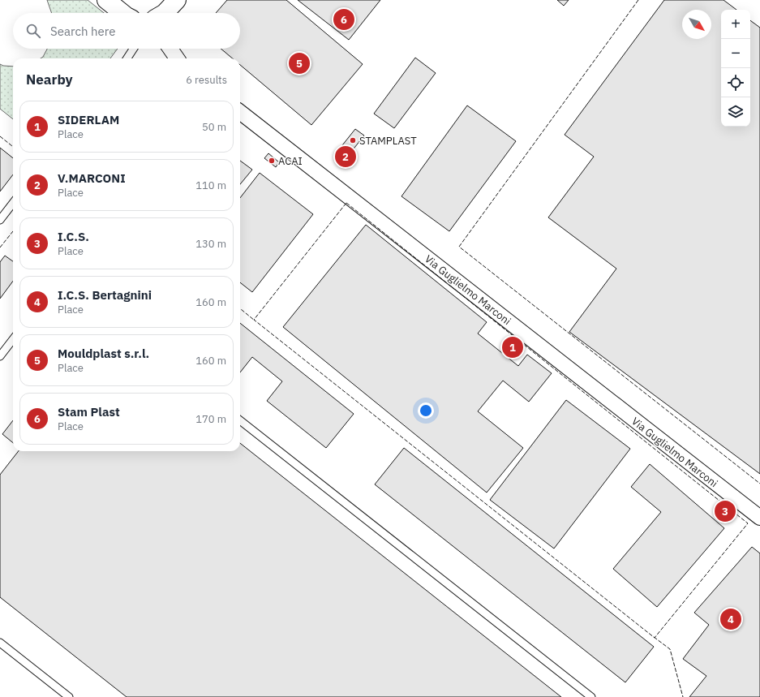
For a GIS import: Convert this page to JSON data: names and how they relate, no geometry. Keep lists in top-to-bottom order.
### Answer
{
  "streets": {
    "street": ["Via Guglielmo Marconi"]
  },
  "places": ["STAMPLAST", "ACAI"],
  "north": "bottom right",
  "page": {
    "pins": [
      "6",
      "5",
      "2",
      "1",
      "3",
      "4"
    ],
    "map_buttons": ["+", "−"],
    "search": "Search here",
    "heading": ["Nearby", "6 results"],
    "list": [
      {
        "mark": "1",
        "name": "SIDERLAM",
        "note": "Place",
        "value": "50 m"
      },
      {
        "mark": "2",
        "name": "V.MARCONI",
        "note": "Place",
        "value": "110 m"
      },
      {
        "mark": "3",
        "name": "I.C.S.",
        "note": "Place",
        "value": "130 m"
      },
      {
        "mark": "4",
        "name": "I.C.S. Bertagnini",
        "note": "Place",
        "value": "160 m"
      },
      {
        "mark": "5",
        "name": "Mouldplast s.r.l.",
        "note": "Place",
        "value": "160 m"
      },
      {
        "mark": "6",
        "name": "Stam Plast",
        "note": "Place",
        "value": "170 m"
      }
    ]
  }
}
